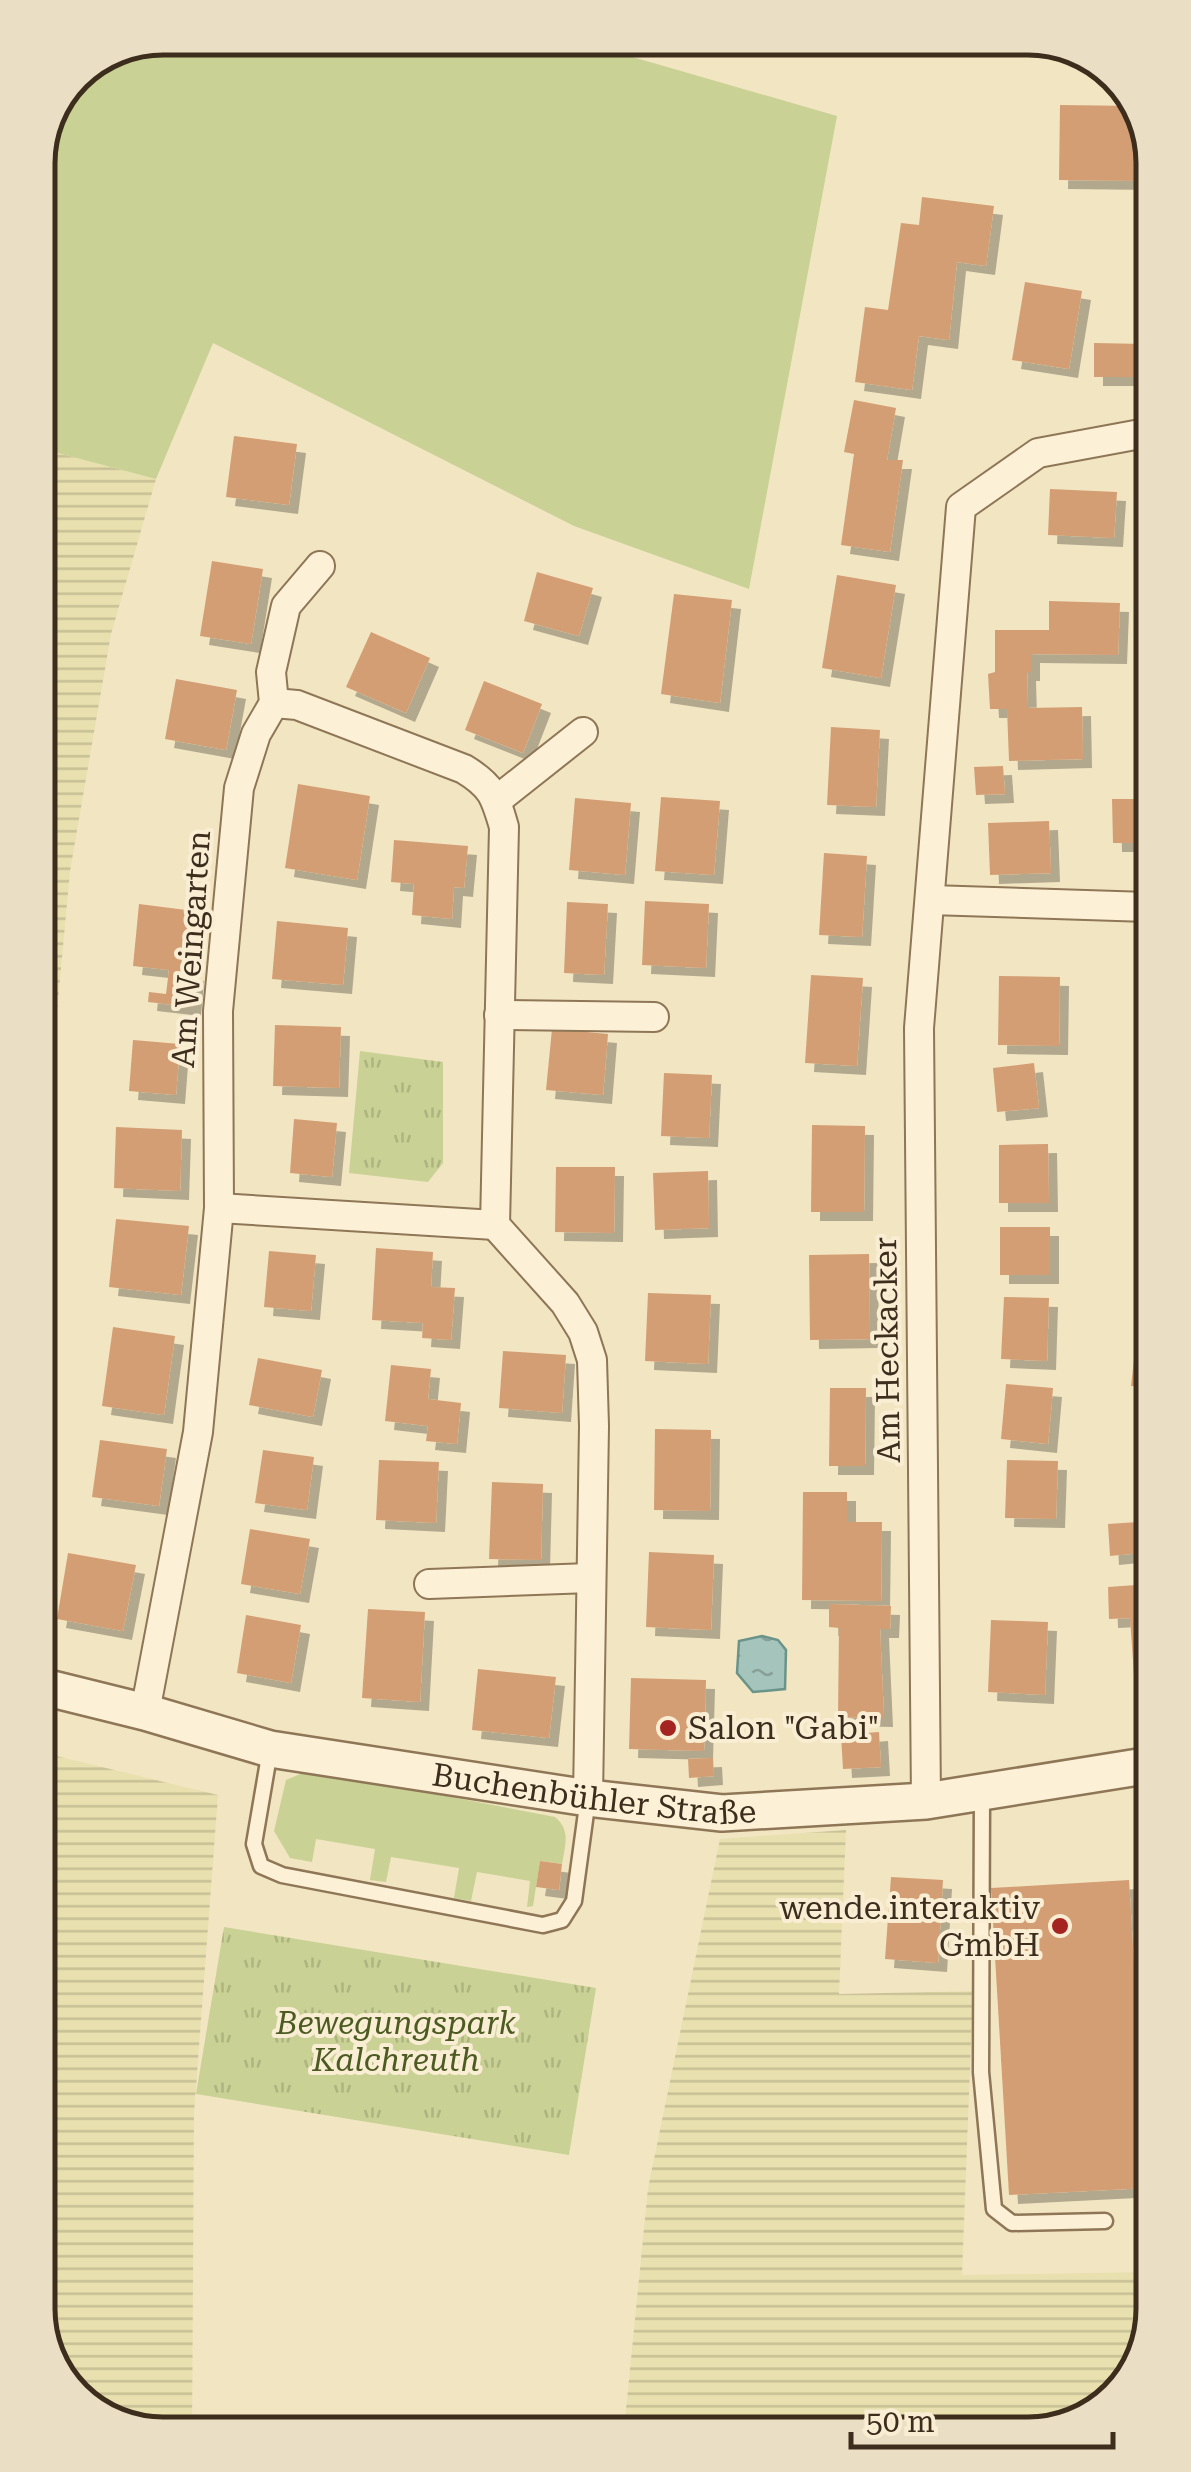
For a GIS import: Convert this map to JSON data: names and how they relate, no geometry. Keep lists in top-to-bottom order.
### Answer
{
  "streets": {
    "street": ["Am Weingarten", "Am Heckacker", "Buchenbühler Straße"]
  },
  "crossings": [
    ["Am Weingarten", "Buchenbühler Straße"],
    ["Am Heckacker", "Buchenbühler Straße"]
  ],
  "parks": ["Bewegungspark Kalchreuth"],
  "places": ["Salon \"Gabi\"", "wende.interaktiv GmbH"],
  "scale_bar": "50 m"
}
